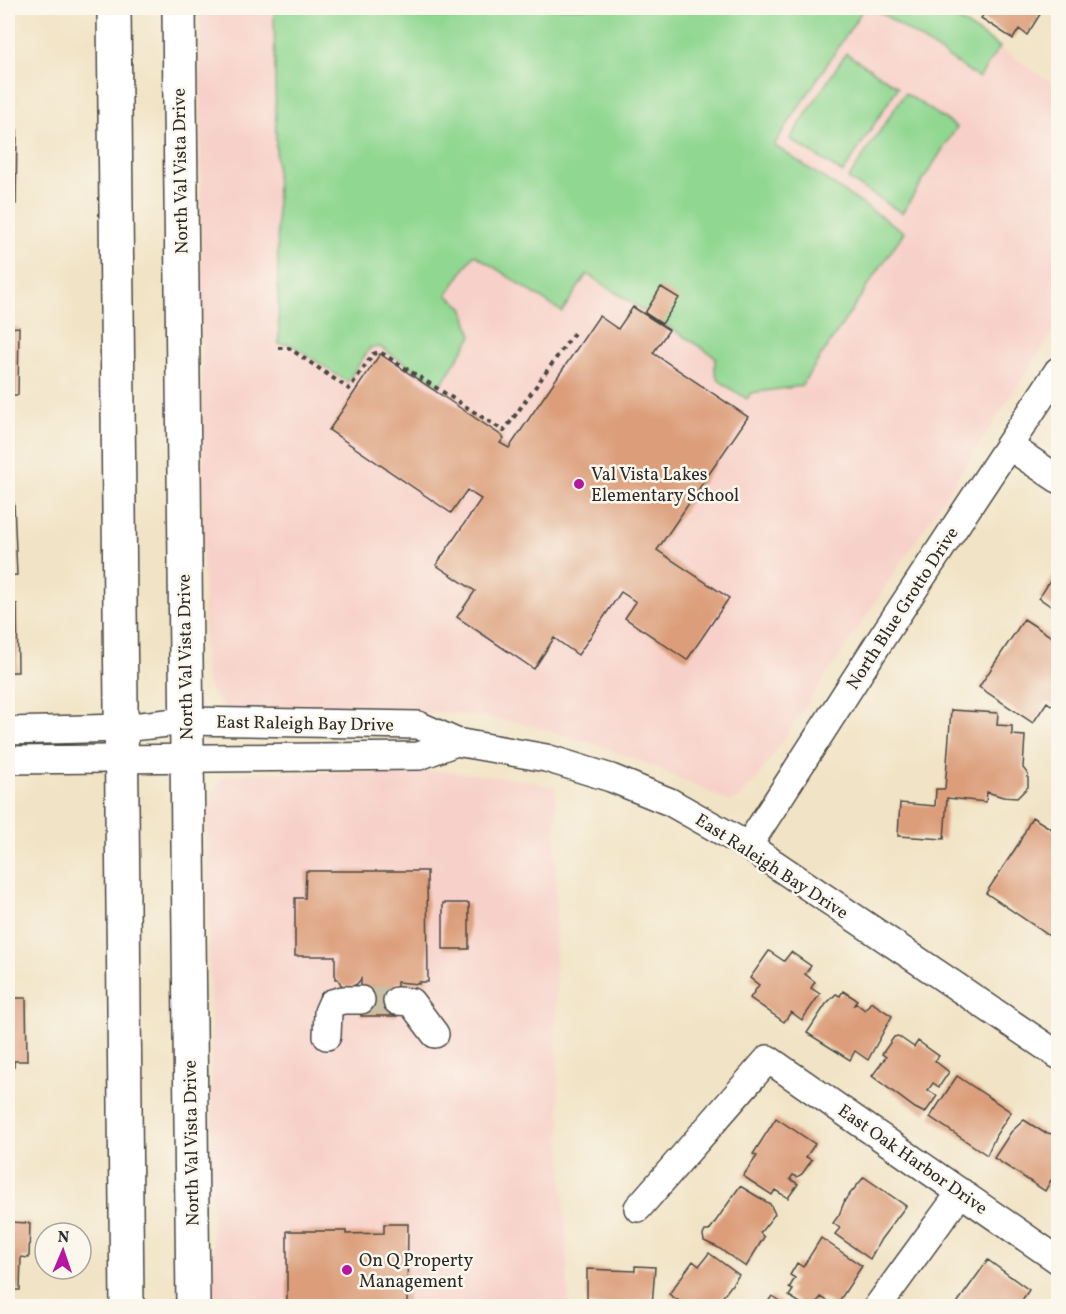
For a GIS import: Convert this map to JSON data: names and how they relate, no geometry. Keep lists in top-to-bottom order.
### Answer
{
  "streets": {
    "main road": ["North Val Vista Drive"],
    "street": ["North Blue Grotto Drive", "East Raleigh Bay Drive", "East Oak Harbor Drive"]
  },
  "crossings": [
    ["North Val Vista Drive", "East Raleigh Bay Drive"],
    ["North Blue Grotto Drive", "East Raleigh Bay Drive"]
  ],
  "places": ["Val Vista Lakes Elementary School", "On Q Property Management"],
  "north": "top"
}
